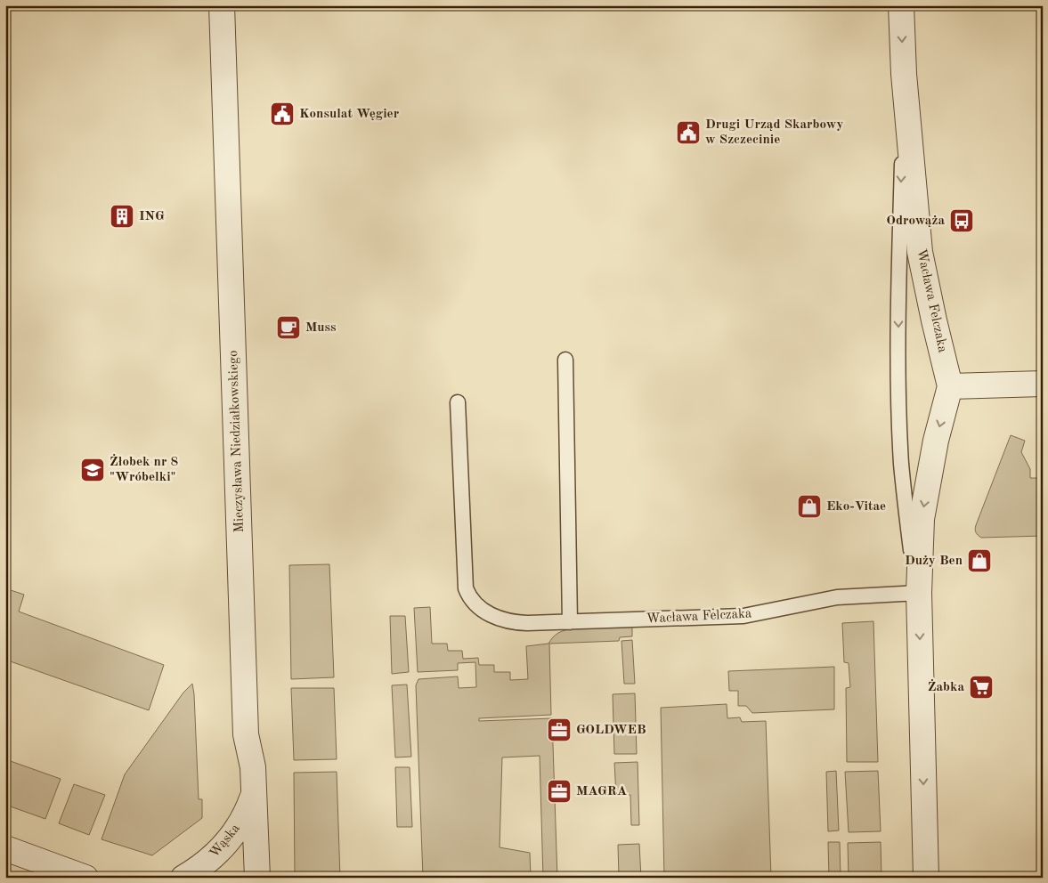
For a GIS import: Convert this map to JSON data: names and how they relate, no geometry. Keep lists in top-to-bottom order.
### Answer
{
  "streets": {
    "street": ["Wacława Felczaka", "Mieczysława Niedziałkowskiego", "Wąska"]
  },
  "crossings": [
    ["Mieczysława Niedziałkowskiego", "Wąska"]
  ],
  "one_way": ["Wacława Felczaka"],
  "places": {
    "public building": ["Konsulat Węgier", "Drugi Urząd Skarbowy w Szczecinie"],
    "building": ["ING"],
    "bus stop": ["Odrowąża"],
    "cafe": ["Muss"],
    "school or university": ["Żłobek nr 8 \"Wróbelki\""],
    "shop": ["Eko-Vitae", "Duży Ben"],
    "supermarket": ["Żabka"],
    "office": ["GOLDWEB", "MAGRA"]
  }
}
